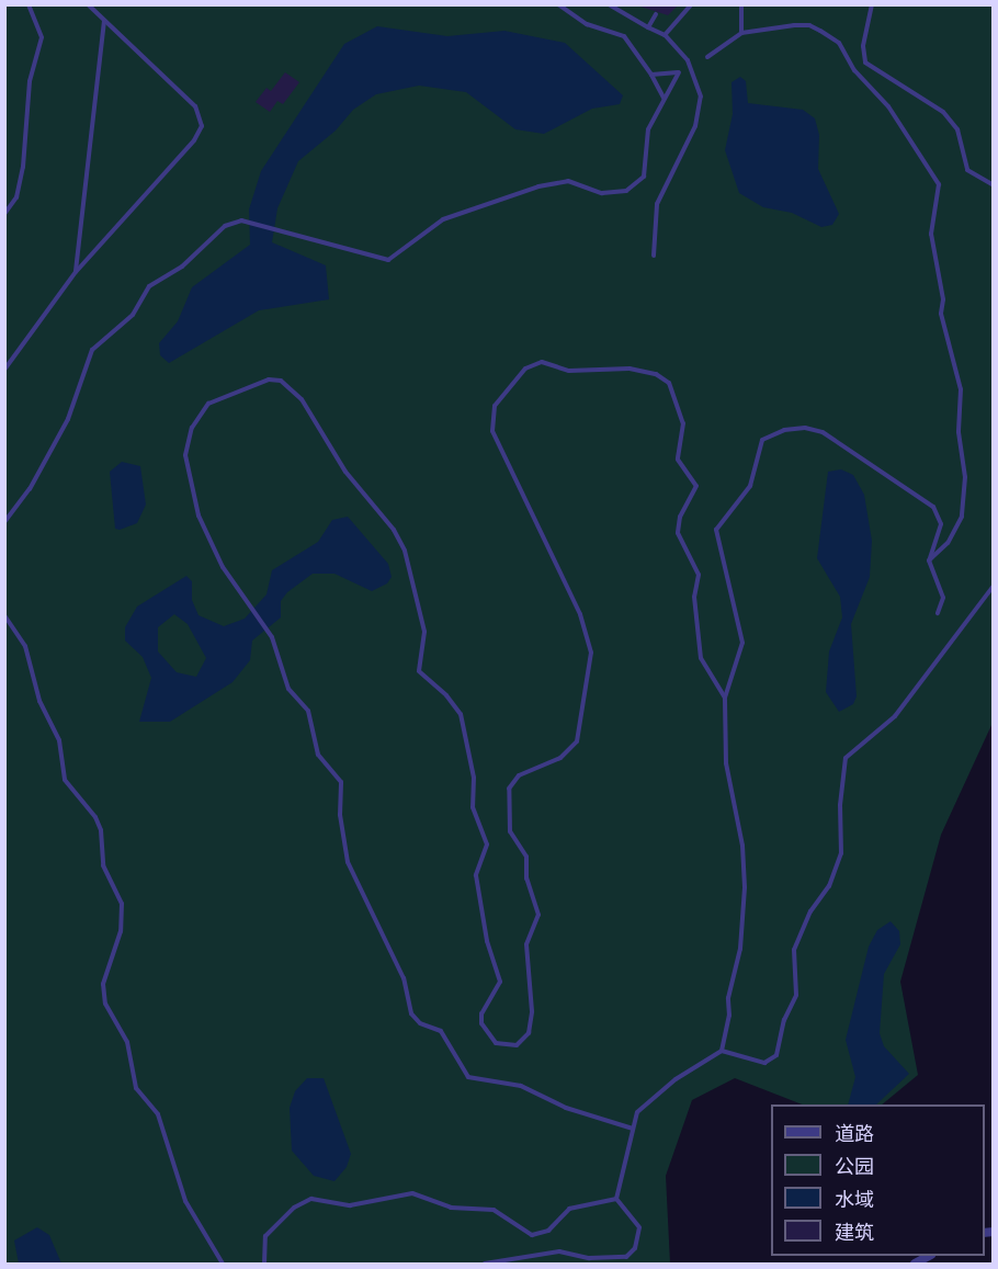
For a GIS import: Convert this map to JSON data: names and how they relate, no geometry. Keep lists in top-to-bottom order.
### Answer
{
  "legend": [
    "道路",
    "公园",
    "水域",
    "建筑"
  ]
}
